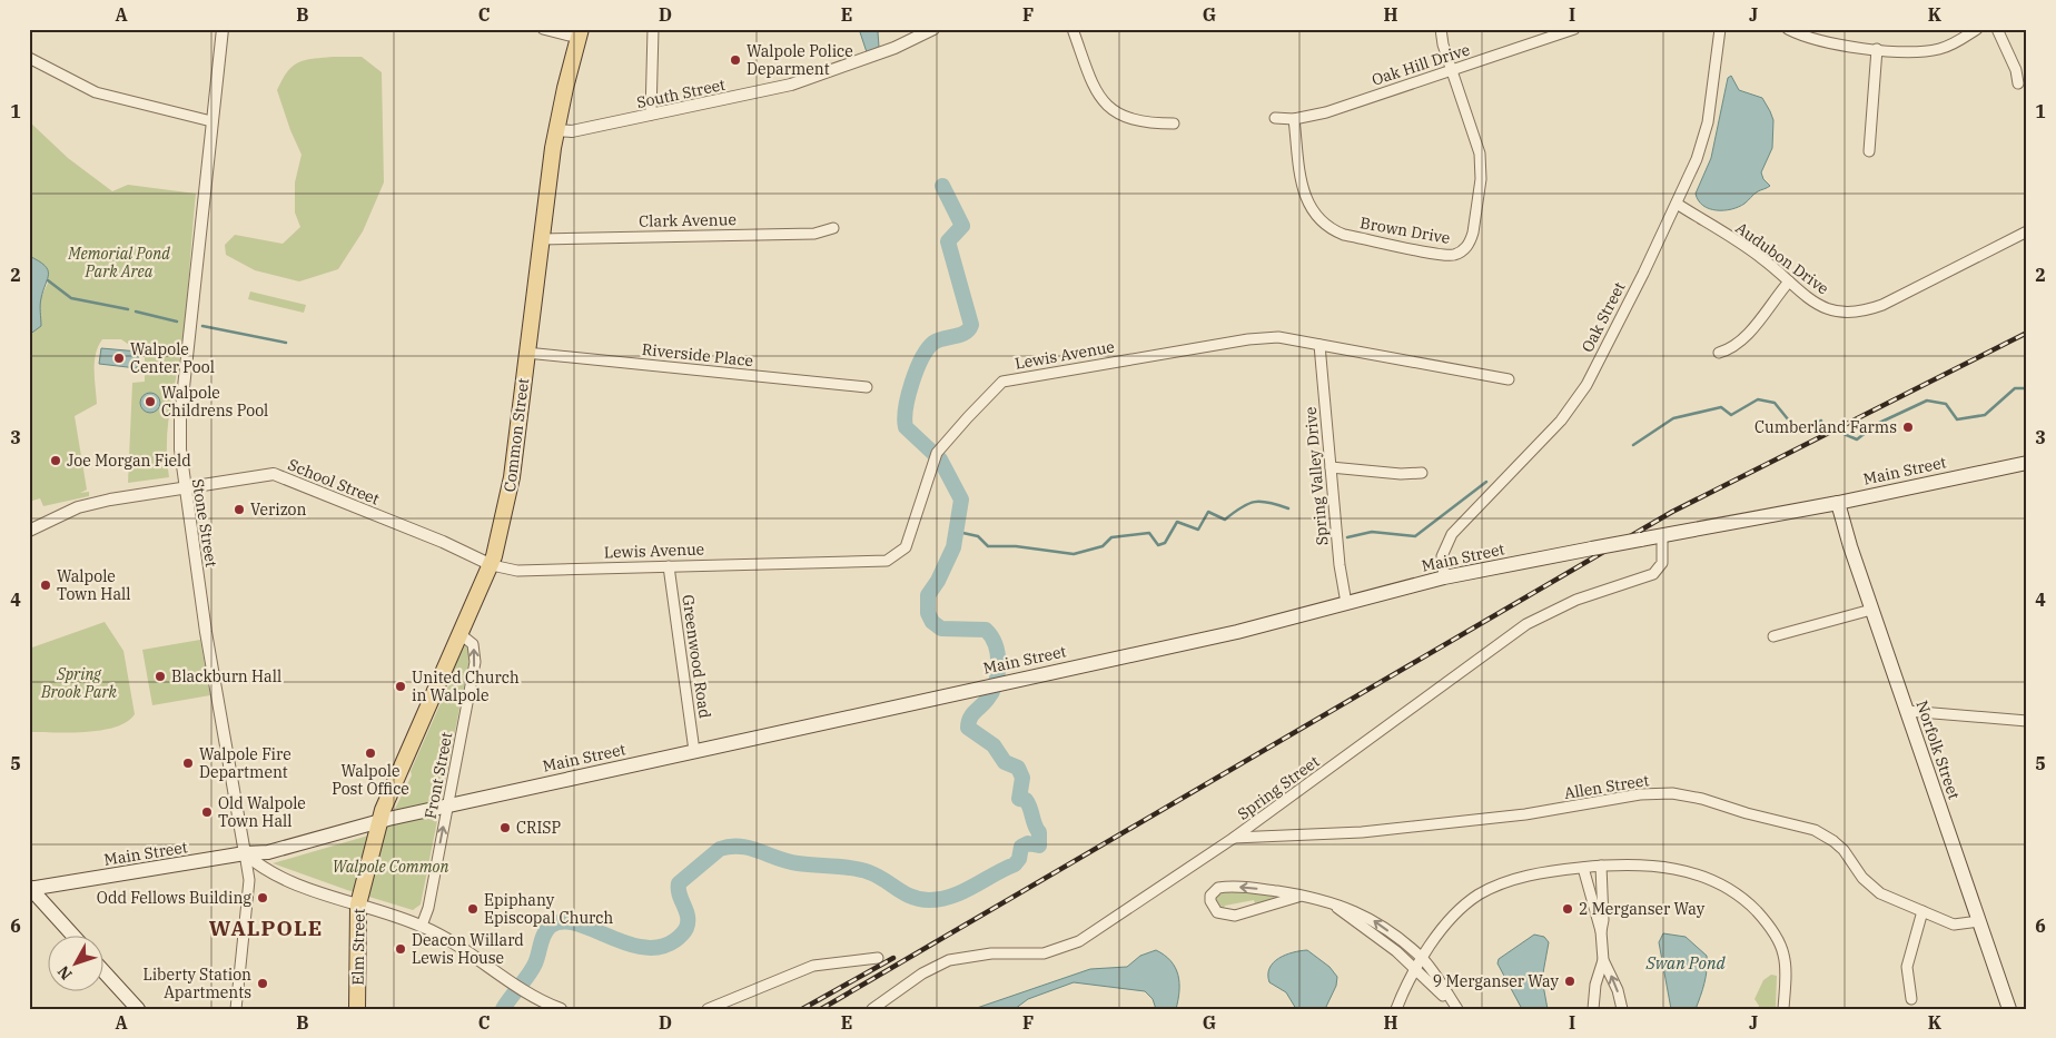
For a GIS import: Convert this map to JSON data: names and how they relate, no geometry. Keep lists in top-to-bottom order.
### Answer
{
  "streets": {
    "main road": [
      "Common Street",
      "Main Street",
      "Norfolk Street",
      "Elm Street"
    ],
    "street": [
      "Oak Hill Drive",
      "South Street",
      "Clark Avenue",
      "Brown Drive",
      "Audubon Drive",
      "Oak Street",
      "Riverside Place",
      "Lewis Avenue",
      "Spring Valley Drive",
      "School Street",
      "Stone Street",
      "Greenwood Road",
      "Front Street",
      "Allen Street",
      "Spring Street"
    ]
  },
  "crossings": [
    ["Oak Hill Drive", "Brown Drive"],
    ["South Street", "Common Street"],
    ["Clark Avenue", "Common Street"],
    ["Audubon Drive", "Oak Street"],
    ["Oak Street", "Main Street"],
    ["Riverside Place", "Common Street"],
    ["Lewis Avenue", "Common Street"],
    ["Lewis Avenue", "Spring Valley Drive"],
    ["Lewis Avenue", "School Street"],
    ["Lewis Avenue", "Greenwood Road"],
    ["Common Street", "Main Street"],
    ["Common Street", "School Street"],
    ["Common Street", "Front Street"],
    ["Common Street", "Elm Street"],
    ["Main Street", "Spring Valley Drive"],
    ["Main Street", "Stone Street"],
    ["Main Street", "Greenwood Road"],
    ["Main Street", "Norfolk Street"],
    ["Main Street", "Front Street"],
    ["Main Street", "Spring Street"],
    ["Main Street", "Elm Street"],
    ["School Street", "Stone Street"],
    ["Norfolk Street", "Allen Street"],
    ["Allen Street", "Spring Street"]
  ],
  "one_way": ["Front Street"],
  "districts": ["WALPOLE"],
  "water": ["Swan Pond"],
  "parks": ["Memorial Pond Park Area", "Spring Brook Park", "Walpole Common"],
  "places": [
    "Walpole Police Deparment",
    "Walpole Center Pool",
    "Walpole Childrens Pool",
    "Cumberland Farms",
    "Joe Morgan Field",
    "Verizon",
    "Walpole Town Hall",
    "Blackburn Hall",
    "United Church in Walpole",
    "Walpole Post Office",
    "Walpole Fire Department",
    "Old Walpole Town Hall",
    "CRISP",
    "Odd Fellows Building",
    "Epiphany Episcopal Church",
    "2 Merganser Way",
    "Deacon Willard Lewis House",
    "9 Merganser Way",
    "Liberty Station Apartments"
  ],
  "north": "bottom left",
  "grid": {
    "columns": [
      "A",
      "B",
      "C",
      "D",
      "E",
      "F",
      "G",
      "H",
      "I",
      "J",
      "K"
    ],
    "rows": [
      "1",
      "2",
      "3",
      "4",
      "5",
      "6"
    ]
  }
}
